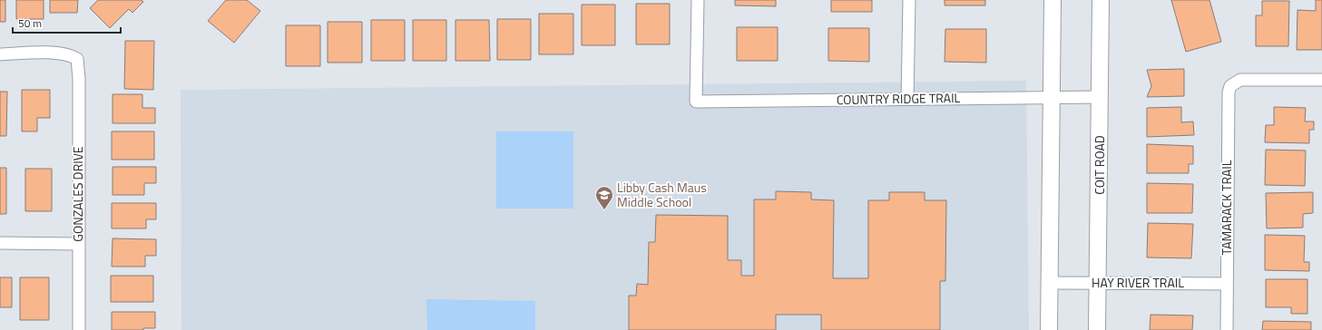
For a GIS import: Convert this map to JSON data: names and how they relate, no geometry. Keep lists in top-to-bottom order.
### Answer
{
  "streets": {
    "main road": ["COIT ROAD"],
    "street": [
      "COUNTRY RIDGE TRAIL",
      "GONZALES DRIVE",
      "TAMARACK TRAIL",
      "HAY RIVER TRAIL"
    ]
  },
  "crossings": [
    ["COUNTRY RIDGE TRAIL", "COIT ROAD"],
    ["COIT ROAD", "HAY RIVER TRAIL"],
    ["TAMARACK TRAIL", "HAY RIVER TRAIL"]
  ],
  "places": {
    "school or university": ["Libby Cash Maus Middle School"]
  },
  "scale_bar": "50 m"
}
